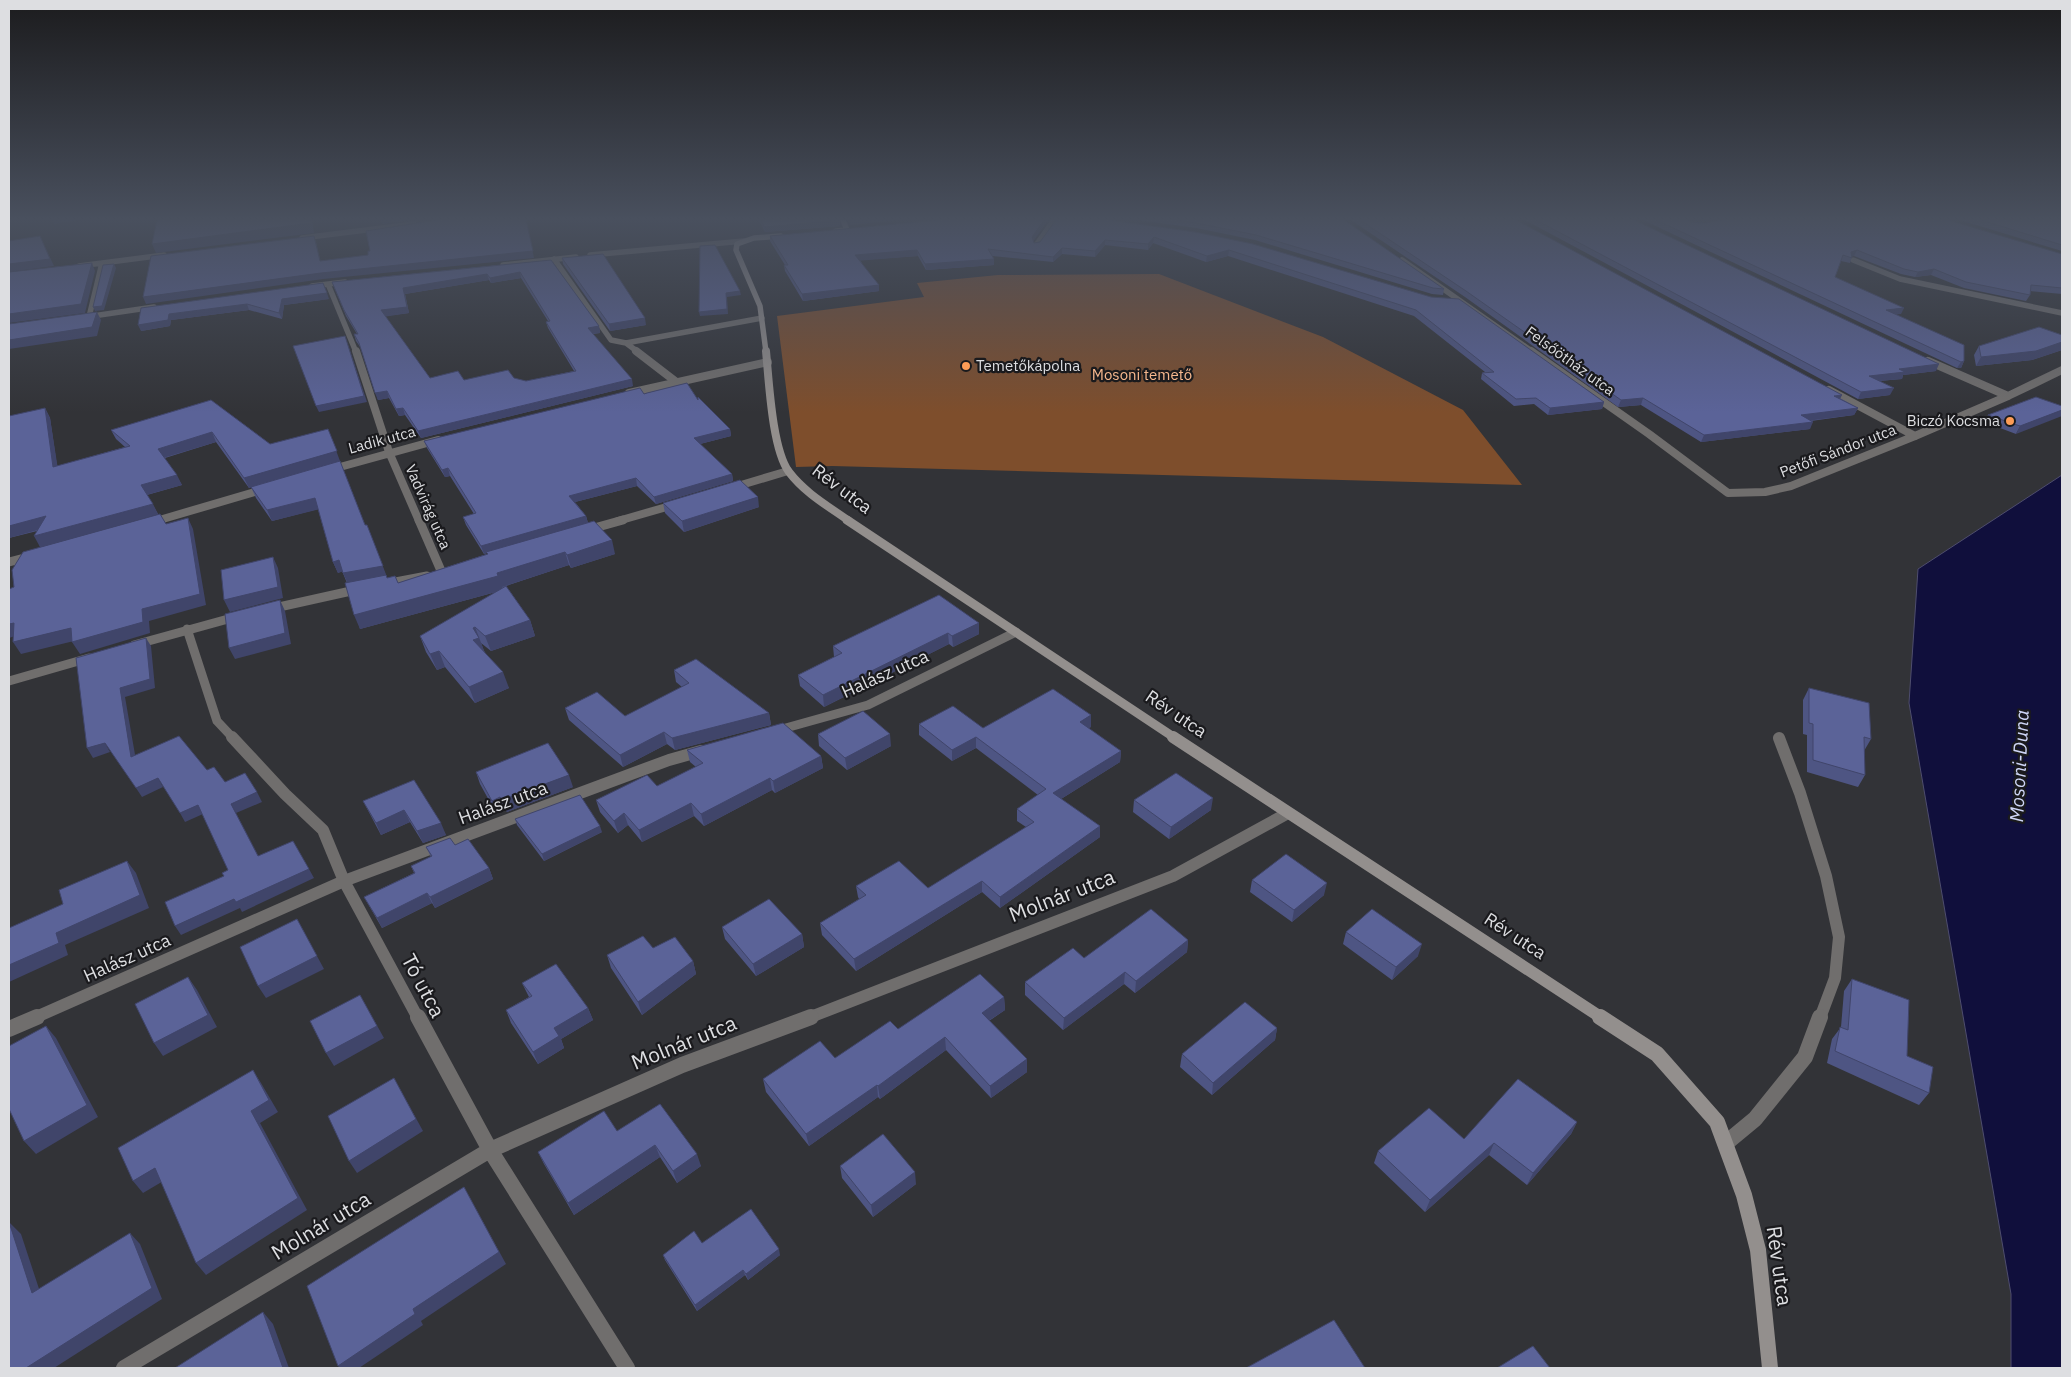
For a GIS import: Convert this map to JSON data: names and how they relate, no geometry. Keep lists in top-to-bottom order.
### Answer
{
  "streets": {
    "main road": ["Rév utca"],
    "street": [
      "Felsőötház utca",
      "Ladik utca",
      "Petőfi Sándor utca",
      "Vadvirág utca",
      "Halász utca",
      "Molnár utca",
      "Tó utca"
    ]
  },
  "crossings": [
    ["Felsőötház utca", "Petőfi Sándor utca"],
    ["Ladik utca", "Vadvirág utca"],
    ["Rév utca", "Halász utca"],
    ["Rév utca", "Molnár utca"],
    ["Vadvirág utca", "Tó utca"],
    ["Halász utca", "Tó utca"],
    ["Molnár utca", "Tó utca"]
  ],
  "water": ["Mosoni-Duna"],
  "parks": ["Mosoni temető"],
  "places": ["Temetőkápolna", "Biczó Kocsma"]
}
